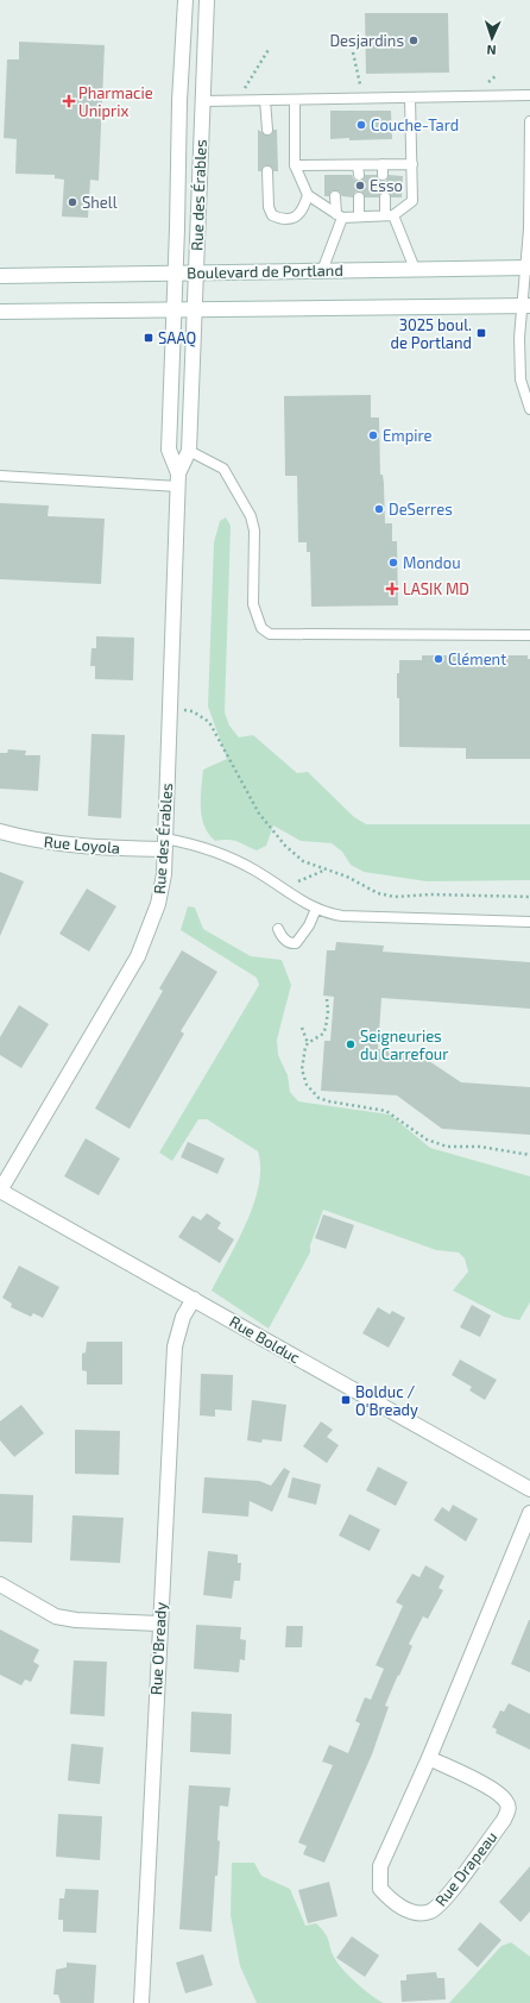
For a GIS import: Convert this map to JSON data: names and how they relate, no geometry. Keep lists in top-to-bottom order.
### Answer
{
  "streets": {
    "street": [
      "Rue des Érables",
      "Boulevard de Portland",
      "Rue Loyola",
      "Rue Bolduc",
      "Rue O'Bready",
      "Rue Drapeau"
    ]
  },
  "crossings": [
    ["Rue des Érables", "Boulevard de Portland"],
    ["Rue des Érables", "Rue Loyola"],
    ["Rue des Érables", "Rue Bolduc"],
    ["Rue Bolduc", "Rue O'Bready"]
  ],
  "places": {
    "other": [
      "Desjardins",
      "Couche-Tard",
      "Esso",
      "Shell",
      "Empire",
      "DeSerres",
      "Mondou",
      "Clément",
      "Seigneuries du Carrefour"
    ],
    "health": ["Pharmacie Uniprix", "LASIK MD"],
    "transit": ["3025 boul. de Portland", "SAAQ", "Bolduc / O'Bready"]
  },
  "north": "bottom"
}
